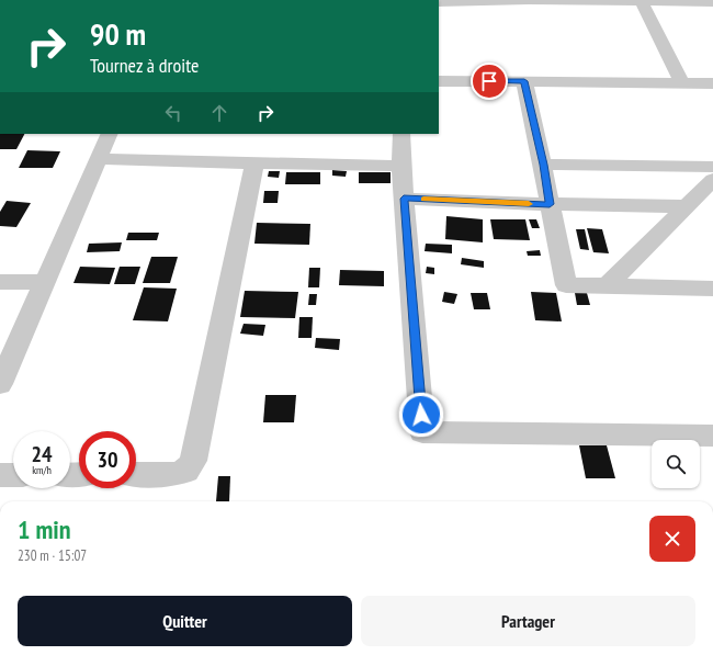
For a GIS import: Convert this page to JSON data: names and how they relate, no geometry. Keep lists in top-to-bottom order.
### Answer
{
  "page": {
    "turn": ["90 m", "Tournez à droite"],
    "speed": "24 km/h",
    "limit": "30",
    "heading": ["1 min", "230 m · 15:07"],
    "buttons": ["Quitter", "Partager"]
  }
}
